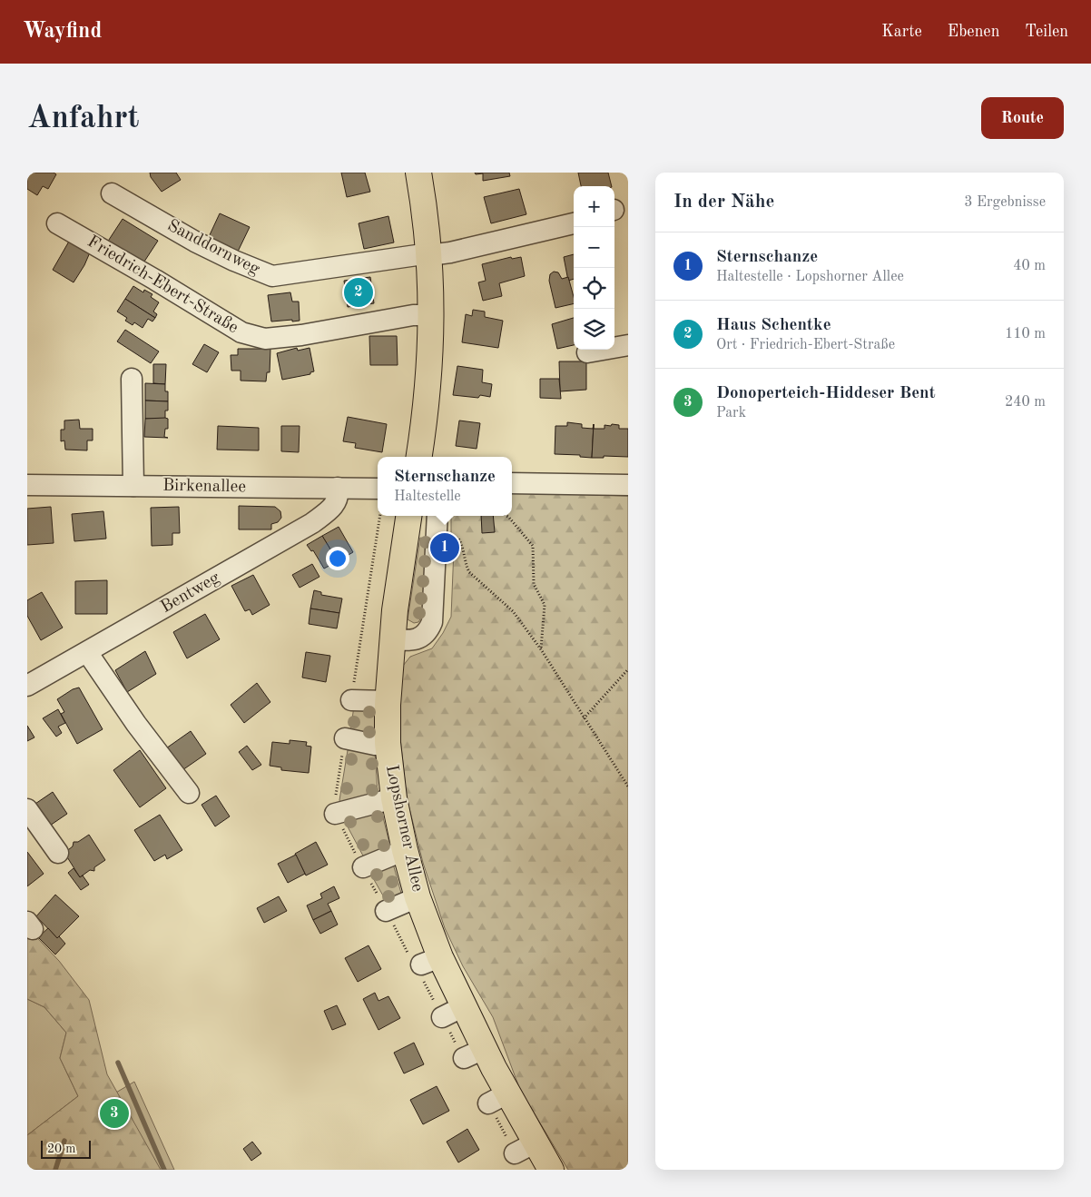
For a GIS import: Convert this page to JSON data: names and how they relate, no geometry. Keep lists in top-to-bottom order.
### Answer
{
  "streets": {
    "main road": ["Lopshorner Allee"],
    "street": [
      "Sanddornweg",
      "Friedrich-Ebert-Straße",
      "Birkenallee",
      "Bentweg"
    ]
  },
  "crossings": [
    ["Birkenallee", "Bentweg"]
  ],
  "scale_bar": "20 m",
  "page": {
    "header": "Wayfind",
    "nav": ["Karte", "Ebenen", "Teilen"],
    "buttons": "Route",
    "title": "Anfahrt",
    "heading": ["In der Nähe", "3 Ergebnisse"],
    "map_buttons": ["+", "−"],
    "list": [
      {
        "mark": "1",
        "name": "Sternschanze",
        "note": "Haltestelle · Lopshorner Allee",
        "value": "40 m"
      },
      {
        "mark": "2",
        "name": "Haus Schentke",
        "note": "Ort · Friedrich-Ebert-Straße",
        "value": "110 m"
      },
      {
        "mark": "3",
        "name": "Donoperteich-Hiddeser Bent",
        "note": "Park",
        "value": "240 m"
      }
    ],
    "pins": ["2", "1", "3"],
    "popup": ["Sternschanze", "Haltestelle"],
    "scale": "20 m"
  }
}
